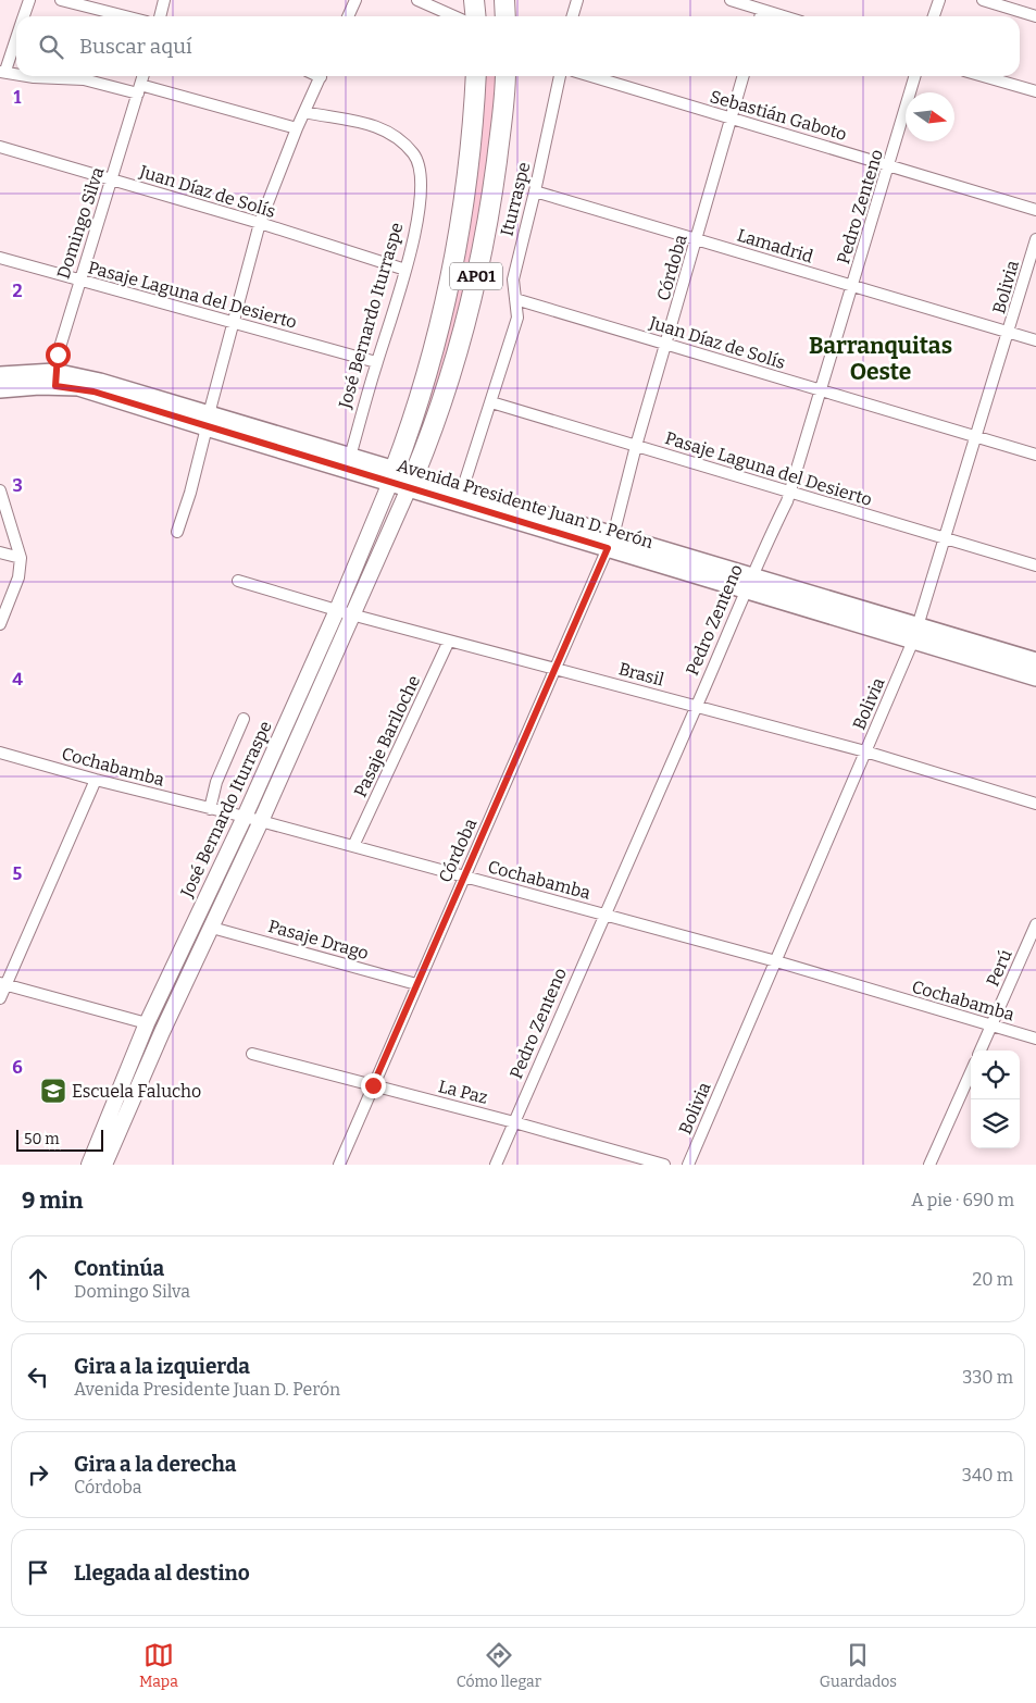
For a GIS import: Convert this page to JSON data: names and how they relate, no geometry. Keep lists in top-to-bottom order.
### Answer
{
  "streets": {
    "highway": ["AP01"],
    "main road": ["José Bernardo Iturraspe", "Avenida Presidente Juan D. Perón"],
    "street": [
      "Sebastián Gaboto",
      "Juan Díaz de Solís",
      "Iturraspe",
      "Pedro Zenteno",
      "Domingo Silva",
      "Lamadrid",
      "Córdoba",
      "Bolivia",
      "Pasaje Laguna del Desierto",
      "Brasil",
      "Pasaje Bariloche",
      "Cochabamba",
      "Pasaje Drago",
      "Perú",
      "La Paz"
    ]
  },
  "crossings": [
    ["Sebastián Gaboto", "Pedro Zenteno"],
    ["Sebastián Gaboto", "Córdoba"],
    ["Juan Díaz de Solís", "Iturraspe"],
    ["Juan Díaz de Solís", "Pedro Zenteno"],
    ["Juan Díaz de Solís", "Domingo Silva"],
    ["Juan Díaz de Solís", "Córdoba"],
    ["Juan Díaz de Solís", "Bolivia"],
    ["Juan Díaz de Solís", "José Bernardo Iturraspe"],
    ["Iturraspe", "Lamadrid"],
    ["Iturraspe", "Pasaje Laguna del Desierto"],
    ["Iturraspe", "Avenida Presidente Juan D. Perón"],
    ["Pedro Zenteno", "Lamadrid"],
    ["Pedro Zenteno", "Pasaje Laguna del Desierto"],
    ["Pedro Zenteno", "Avenida Presidente Juan D. Perón"],
    ["Pedro Zenteno", "Brasil"],
    ["Pedro Zenteno", "Cochabamba"],
    ["Pedro Zenteno", "La Paz"],
    ["Domingo Silva", "Pasaje Laguna del Desierto"],
    ["Domingo Silva", "Avenida Presidente Juan D. Perón"],
    ["Lamadrid", "Córdoba"],
    ["Lamadrid", "Bolivia"],
    ["Córdoba", "Pasaje Laguna del Desierto"],
    ["Córdoba", "Avenida Presidente Juan D. Perón"],
    ["Córdoba", "Brasil"],
    ["Córdoba", "Cochabamba"],
    ["Córdoba", "Pasaje Drago"],
    ["Córdoba", "La Paz"],
    ["AP01", "José Bernardo Iturraspe"],
    ["AP01", "Avenida Presidente Juan D. Perón"],
    ["Bolivia", "Pasaje Laguna del Desierto"],
    ["Bolivia", "Avenida Presidente Juan D. Perón"],
    ["Bolivia", "Brasil"],
    ["Bolivia", "Cochabamba"],
    ["Pasaje Laguna del Desierto", "José Bernardo Iturraspe"],
    ["José Bernardo Iturraspe", "Avenida Presidente Juan D. Perón"],
    ["José Bernardo Iturraspe", "Brasil"],
    ["José Bernardo Iturraspe", "Cochabamba"],
    ["José Bernardo Iturraspe", "Pasaje Drago"],
    ["Brasil", "Pasaje Bariloche"],
    ["Pasaje Bariloche", "Cochabamba"],
    ["Cochabamba", "Perú"]
  ],
  "districts": ["Barranquitas Oeste"],
  "places": {
    "school or university": ["Escuela Falucho"]
  },
  "scale_bar": "50 m",
  "north": "right",
  "page": {
    "search": "Buscar aquí",
    "scale": "50 m",
    "heading": ["9 min", "A pie · 690 m"],
    "list": [
      ["Continúa", "Domingo Silva", "20 m"],
      ["Gira a la izquierda", "Avenida Presidente Juan D. Perón", "330 m"],
      ["Gira a la derecha", "Córdoba", "340 m"],
      "Llegada al destino"
    ],
    "nav": ["Mapa", "Cómo llegar", "Guardados"]
  },
  "grid": {
    "rows": [
      "1",
      "2",
      "3",
      "4",
      "5",
      "6"
    ]
  }
}
